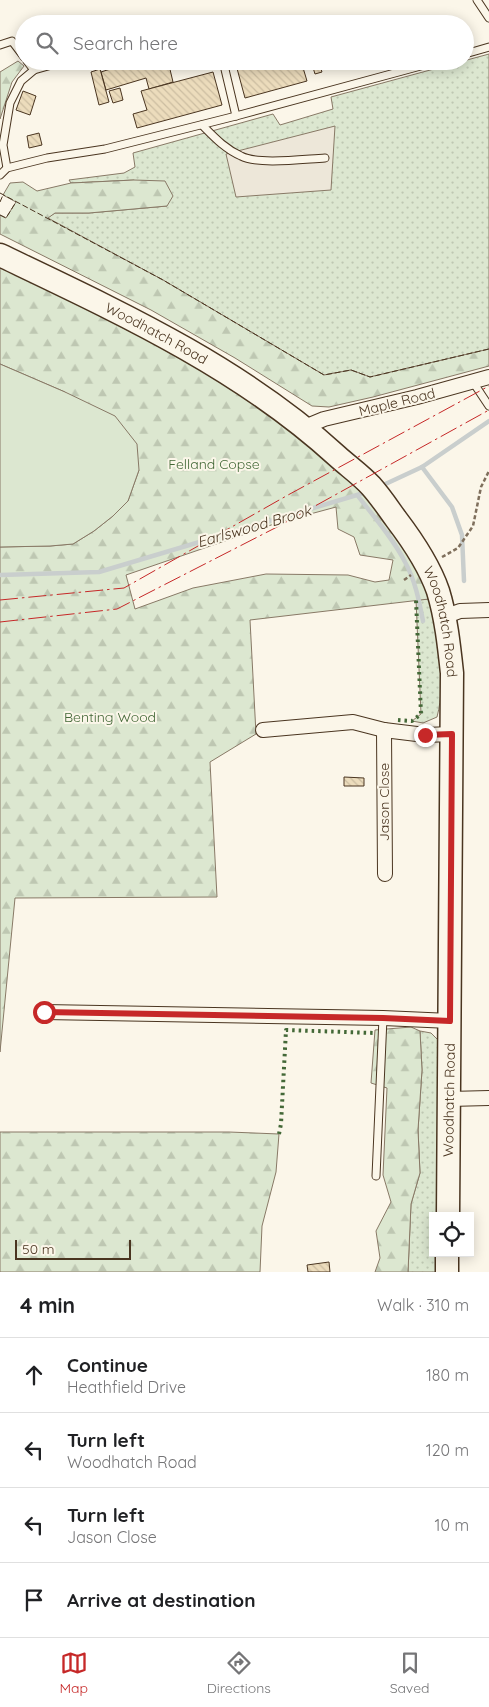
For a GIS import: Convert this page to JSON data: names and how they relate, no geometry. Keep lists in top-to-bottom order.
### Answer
{
  "streets": {
    "main road": ["Woodhatch Road"],
    "street": ["Maple Road", "Jason Close"]
  },
  "crossings": [
    ["Woodhatch Road", "Maple Road"]
  ],
  "water": ["Earlswood Brook"],
  "parks": ["Felland Copse", "Benting Wood"],
  "scale_bar": "50 m",
  "page": {
    "search": "Search here",
    "scale": "50 m",
    "heading": ["4 min", "Walk · 310 m"],
    "list": [
      ["Continue", "Heathfield Drive", "180 m"],
      ["Turn left", "Woodhatch Road", "120 m"],
      ["Turn left", "Jason Close", "10 m"],
      "Arrive at destination"
    ],
    "nav": ["Map", "Directions", "Saved"]
  }
}
